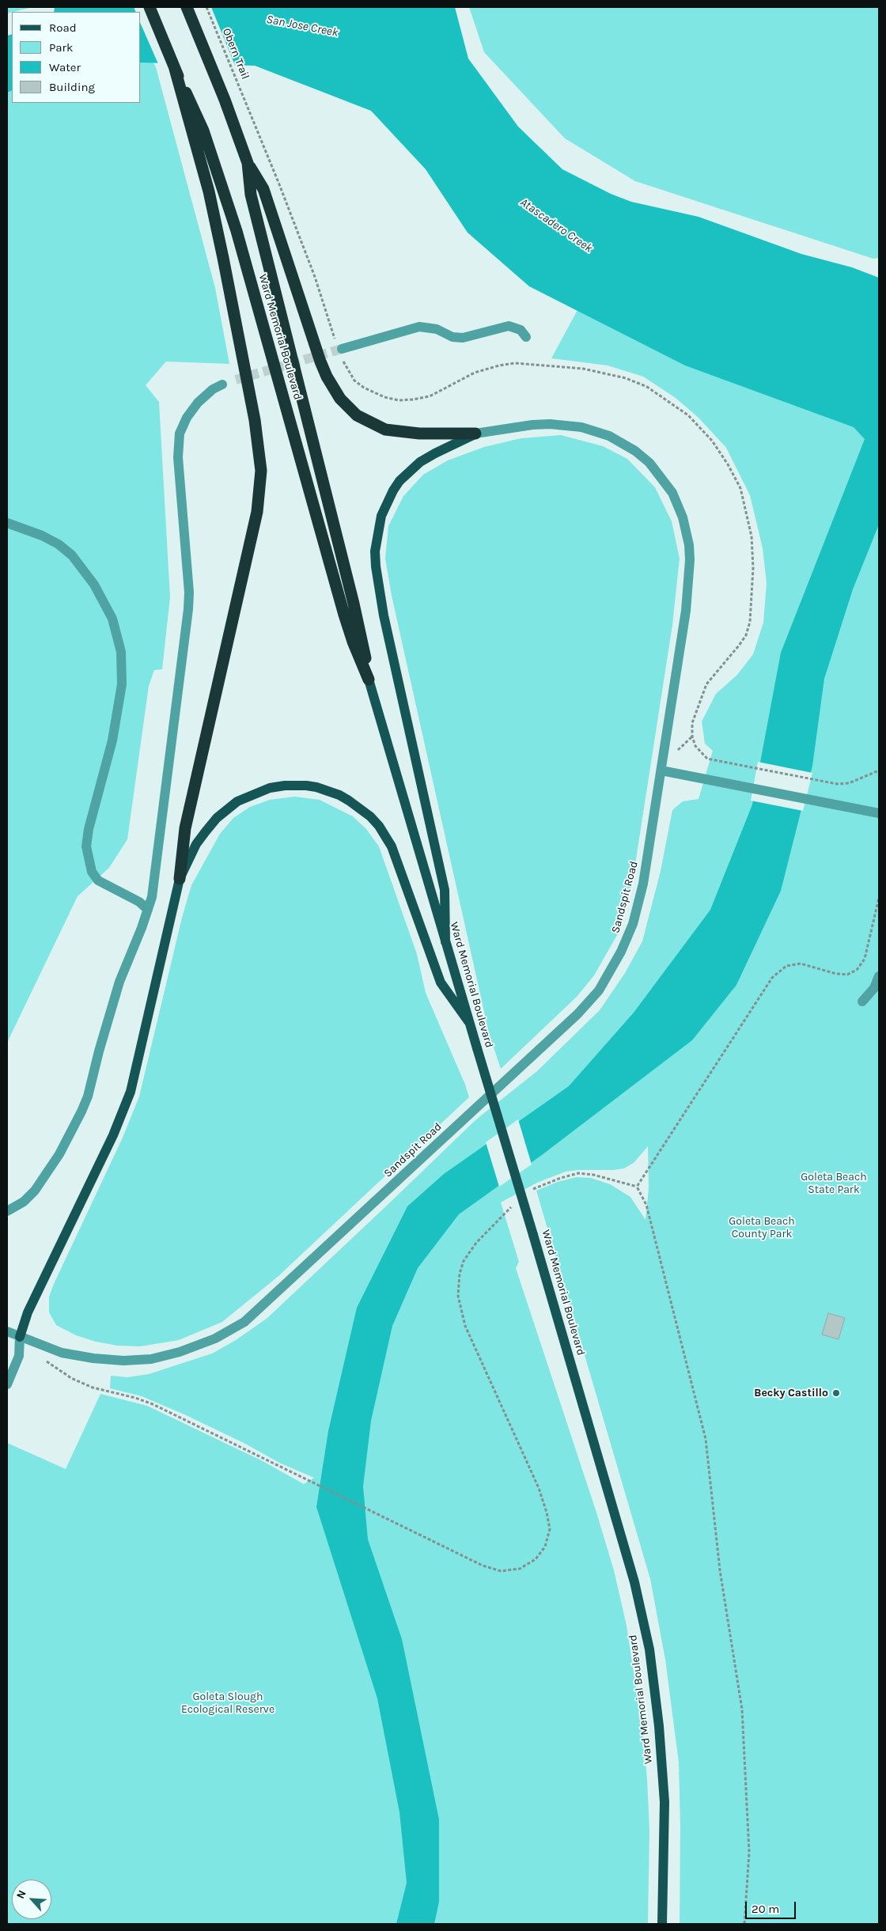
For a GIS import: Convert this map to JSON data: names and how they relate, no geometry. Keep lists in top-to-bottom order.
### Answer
{
  "streets": {
    "highway": ["Ward Memorial Boulevard"],
    "street": ["Sandspit Road"],
    "path": ["Obern Trail"]
  },
  "water": ["San Jose Creek", "Atascadero Creek"],
  "parks": ["Goleta Beach State Park", "Goleta Beach County Park", "Goleta Slough Ecological Reserve"],
  "places": ["Becky Castillo"],
  "legend": [
    "Road",
    "Park",
    "Water",
    "Building"
  ],
  "scale_bar": "20 m",
  "north": "top left"
}
